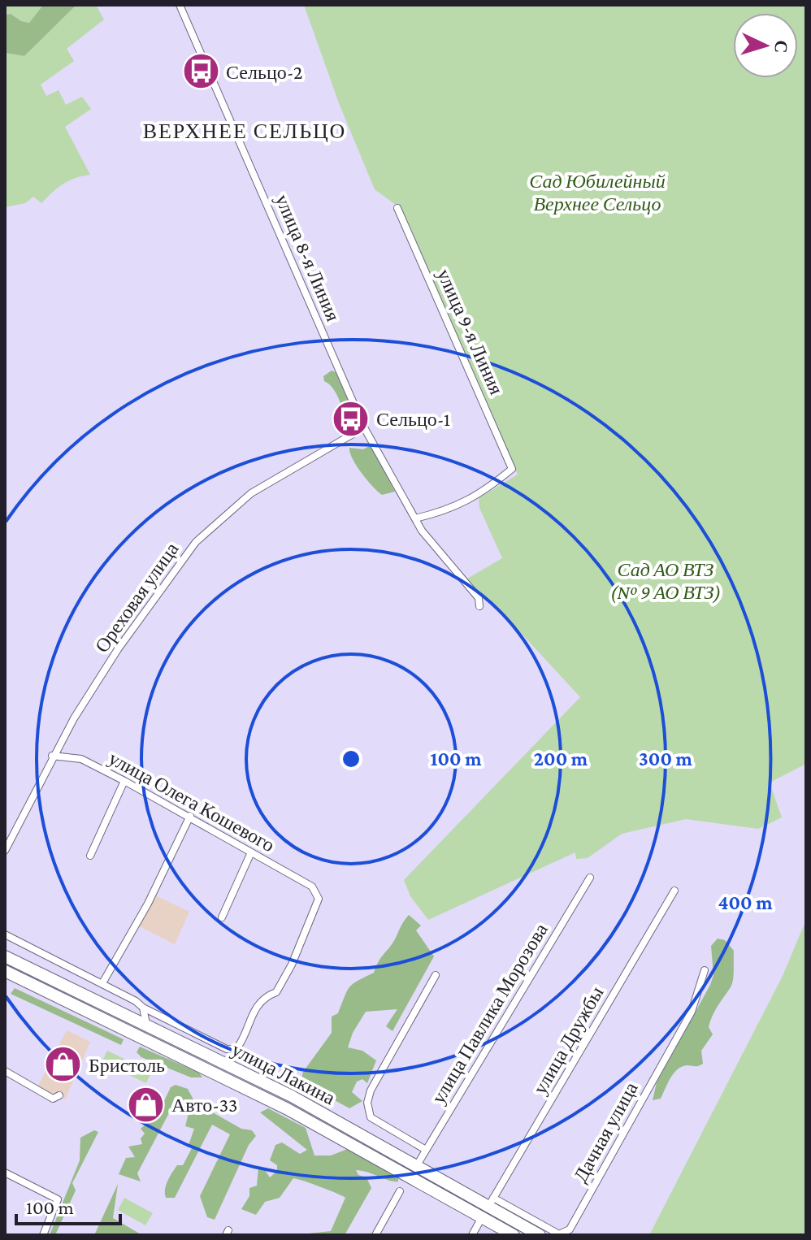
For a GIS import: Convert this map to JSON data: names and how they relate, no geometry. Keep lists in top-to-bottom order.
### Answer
{
  "streets": {
    "highway": ["улица Лакина"],
    "street": [
      "улица 8-я Линия",
      "улица 9-я Линия",
      "Ореховая улица",
      "улица Олега Кошевого",
      "улица Павлика Морозова",
      "улица Дружбы",
      "Дачная улица"
    ]
  },
  "crossings": [
    ["улица 8-я Линия", "улица 9-я Линия"],
    ["улица 8-я Линия", "Ореховая улица"],
    ["Ореховая улица", "улица Олега Кошевого"],
    ["улица Павлика Морозова", "улица Лакина"],
    ["улица Дружбы", "улица Лакина"],
    ["улица Дружбы", "Дачная улица"],
    ["улица Лакина", "Дачная улица"]
  ],
  "districts": ["ВЕРХНЕЕ СЕЛЬЦО"],
  "parks": ["Сад Юбилейный Верхнее Сельцо", "Сад АО ВТЗ (№ 9 АО ВТЗ)"],
  "places": {
    "bus stop": ["Сельцо-2", "Сельцо-1"],
    "shop": ["Бристоль", "Авто-33"]
  },
  "scale_bar": "100 m",
  "north": "right",
  "rings": [
    "100 m",
    "200 m",
    "300 m",
    "400 m"
  ]
}
